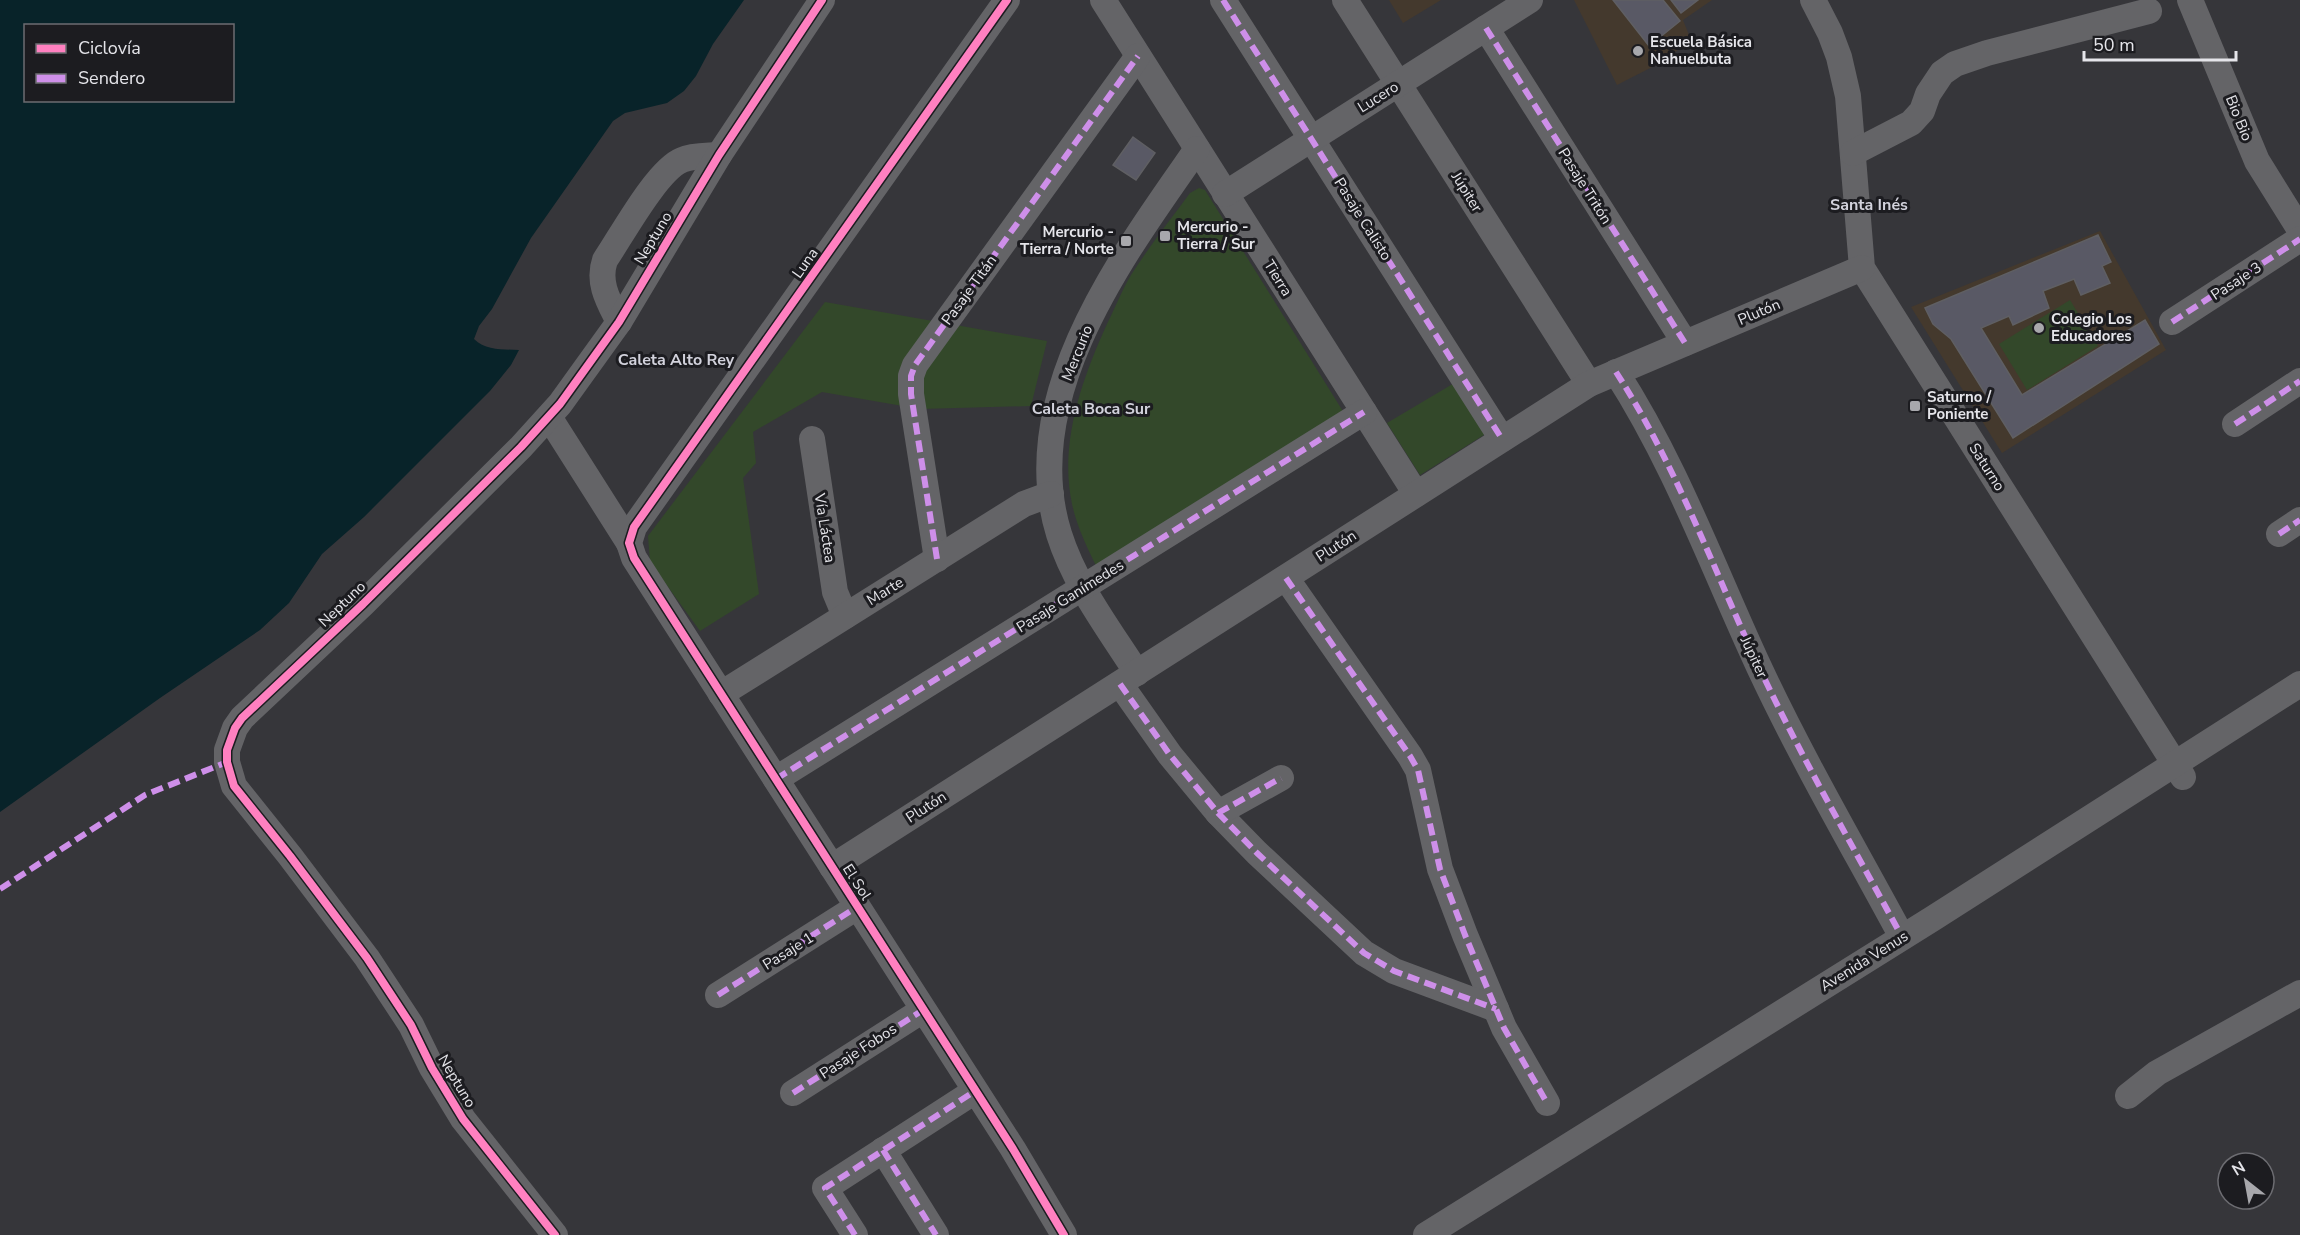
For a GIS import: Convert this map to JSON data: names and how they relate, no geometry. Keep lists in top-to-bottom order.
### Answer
{
  "streets": {
    "street": [
      "Lucero",
      "Bio Bio",
      "Pasaje Tritón",
      "Júpiter",
      "Pasaje Calisto",
      "Neptuno",
      "Luna",
      "Tierra",
      "Pasaje 3",
      "Pasaje Titán",
      "Plutón",
      "Mercurio",
      "Saturno",
      "Vía Láctea",
      "Marte",
      "Pasaje Ganímedes",
      "El Sol",
      "Pasaje 1",
      "Avenida Venus",
      "Pasaje Fobos"
    ]
  },
  "crossings": [
    ["Lucero", "Pasaje Tritón"],
    ["Lucero", "Júpiter"],
    ["Lucero", "Pasaje Calisto"],
    ["Lucero", "Tierra"],
    ["Pasaje Tritón", "Plutón"],
    ["Júpiter", "Plutón"],
    ["Júpiter", "Avenida Venus"],
    ["Pasaje Calisto", "Plutón"],
    ["Neptuno", "El Sol"],
    ["Luna", "El Sol"],
    ["Tierra", "Pasaje Titán"],
    ["Tierra", "Plutón"],
    ["Tierra", "Mercurio"],
    ["Tierra", "Pasaje Ganímedes"],
    ["Pasaje Titán", "Marte"],
    ["Plutón", "Mercurio"],
    ["Plutón", "Saturno"],
    ["Plutón", "El Sol"],
    ["Mercurio", "Marte"],
    ["Mercurio", "Pasaje Ganímedes"],
    ["Saturno", "Avenida Venus"],
    ["Vía Láctea", "Marte"],
    ["Marte", "El Sol"],
    ["Pasaje Ganímedes", "El Sol"],
    ["El Sol", "Pasaje 1"],
    ["El Sol", "Pasaje Fobos"]
  ],
  "districts": ["Santa Inés", "Caleta Alto Rey", "Caleta Boca Sur"],
  "places": {
    "other": ["Escuela Básica Nahuelbuta", "Colegio Los Educadores"],
    "transit": ["Mercurio - Tierra / Sur", "Mercurio - Tierra / Norte", "Saturno / Poniente"]
  },
  "legend": ["Ciclovía", "Sendero"],
  "scale_bar": "50 m",
  "north": "top left"
}
